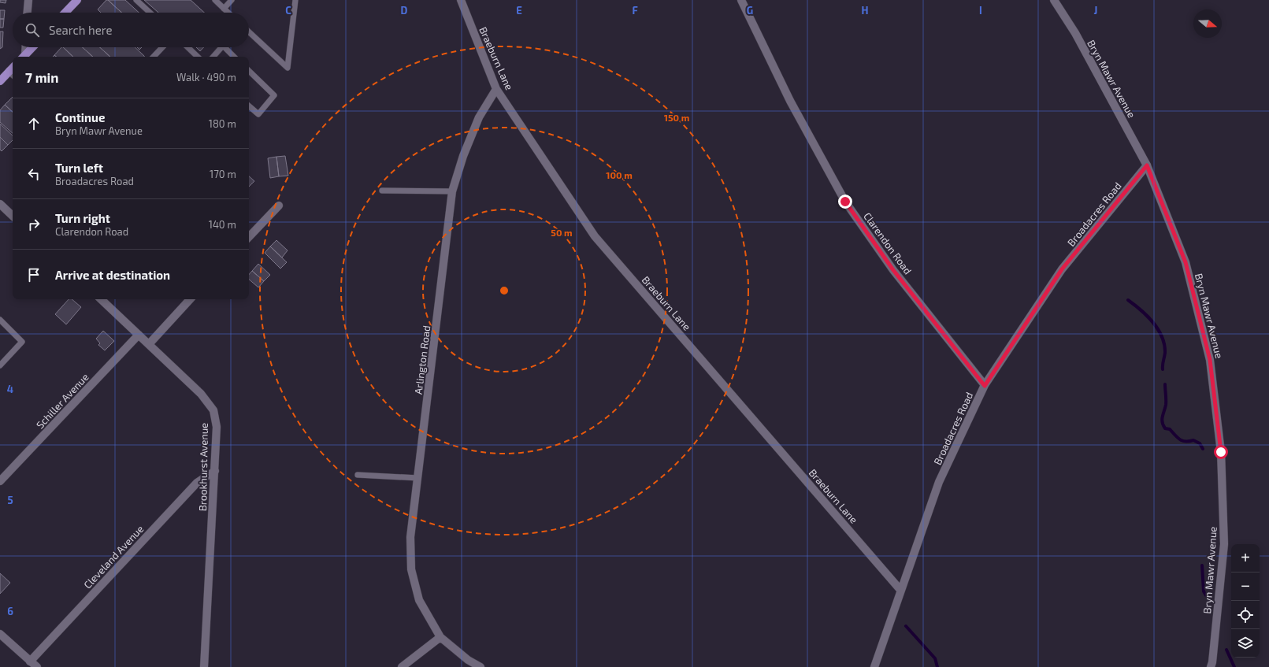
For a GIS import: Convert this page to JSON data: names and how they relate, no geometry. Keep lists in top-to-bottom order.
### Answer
{
  "streets": {
    "street": [
      "Braeburn Lane",
      "Bryn Mawr Avenue",
      "Broadacres Road",
      "Clarendon Road",
      "Arlington Road",
      "Schiller Avenue",
      "Brookhurst Avenue",
      "Cleveland Avenue"
    ]
  },
  "crossings": [
    ["Braeburn Lane", "Broadacres Road"],
    ["Braeburn Lane", "Arlington Road"],
    ["Bryn Mawr Avenue", "Broadacres Road"],
    ["Broadacres Road", "Clarendon Road"],
    ["Schiller Avenue", "Brookhurst Avenue"],
    ["Brookhurst Avenue", "Cleveland Avenue"]
  ],
  "north": "right",
  "page": {
    "search": "Search here",
    "heading": ["7 min", "Walk · 490 m"],
    "list": [
      ["Continue", "Bryn Mawr Avenue", "180 m"],
      ["Turn left", "Broadacres Road", "170 m"],
      ["Turn right", "Clarendon Road", "140 m"],
      "Arrive at destination"
    ],
    "map_buttons": ["+", "−"]
  },
  "grid": {
    "columns": [
      "C",
      "D",
      "E",
      "F",
      "G",
      "H",
      "I",
      "J"
    ],
    "rows": ["4", "5", "6"]
  },
  "rings": ["150 m", "100 m", "50 m"]
}
